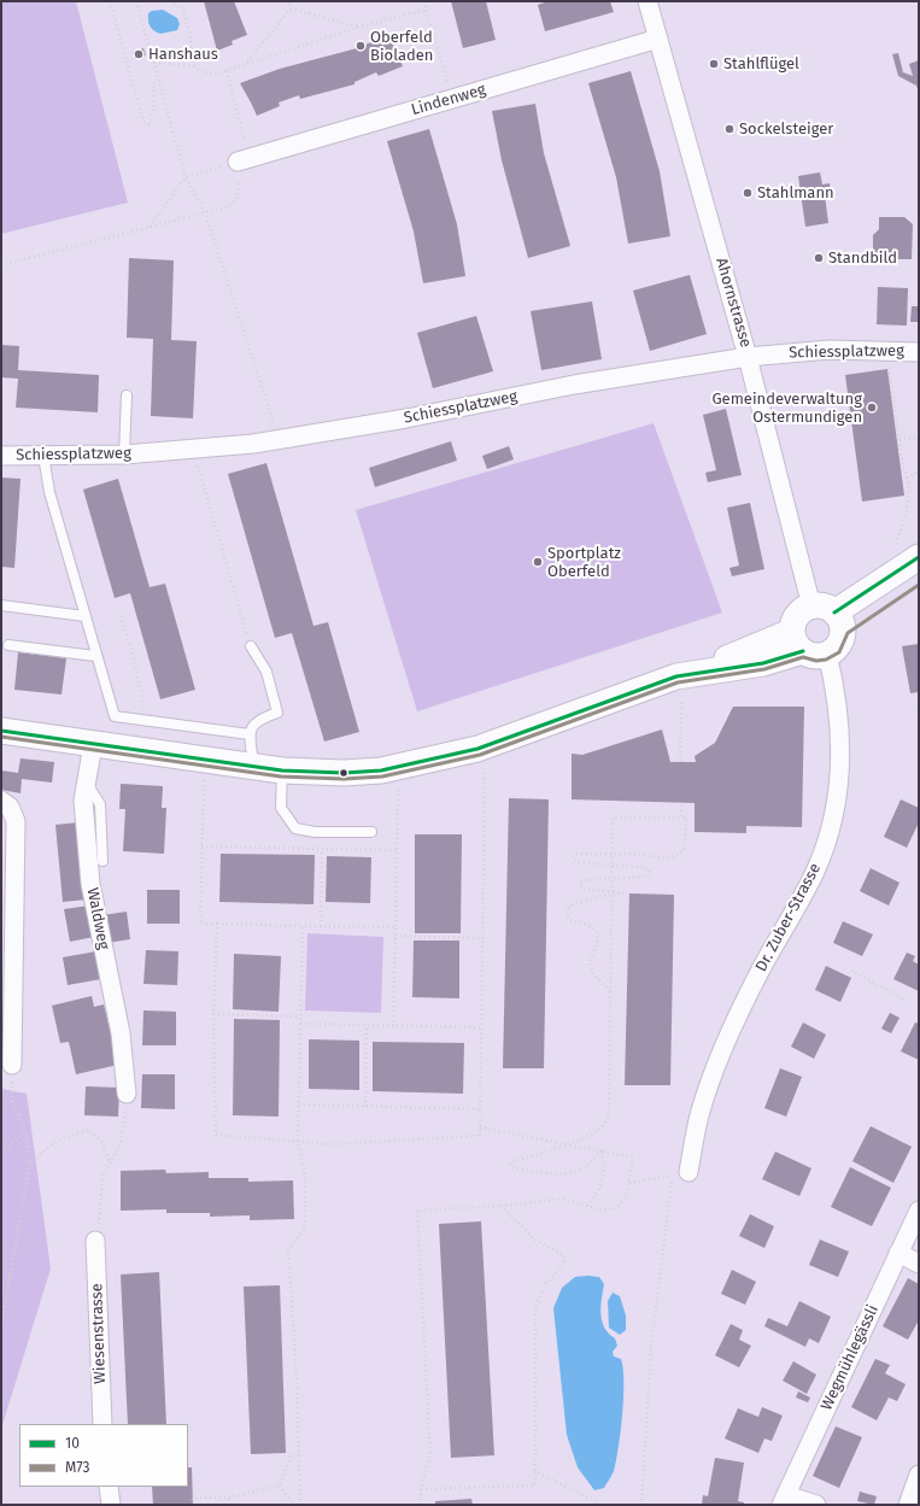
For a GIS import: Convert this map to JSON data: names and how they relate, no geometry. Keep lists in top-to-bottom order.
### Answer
{
  "streets": {
    "street": [
      "Lindenweg",
      "Ahornstrasse",
      "Schiessplatzweg",
      "Dr. Zuber-Strasse",
      "Waldweg",
      "Wiesenstrasse",
      "Wegmühlegässli"
    ]
  },
  "crossings": [
    ["Lindenweg", "Ahornstrasse"],
    ["Ahornstrasse", "Schiessplatzweg"],
    ["Ahornstrasse", "Dr. Zuber-Strasse"]
  ],
  "places": [
    "Oberfeld Bioladen",
    "Hanshaus",
    "Stahlflügel",
    "Sockelsteiger",
    "Stahlmann",
    "Standbild",
    "Gemeindeverwaltung Ostermundigen",
    "Sportplatz Oberfeld"
  ],
  "lines": ["transit line 10", "transit line M73"],
  "legend": ["10", "M73"]
}
